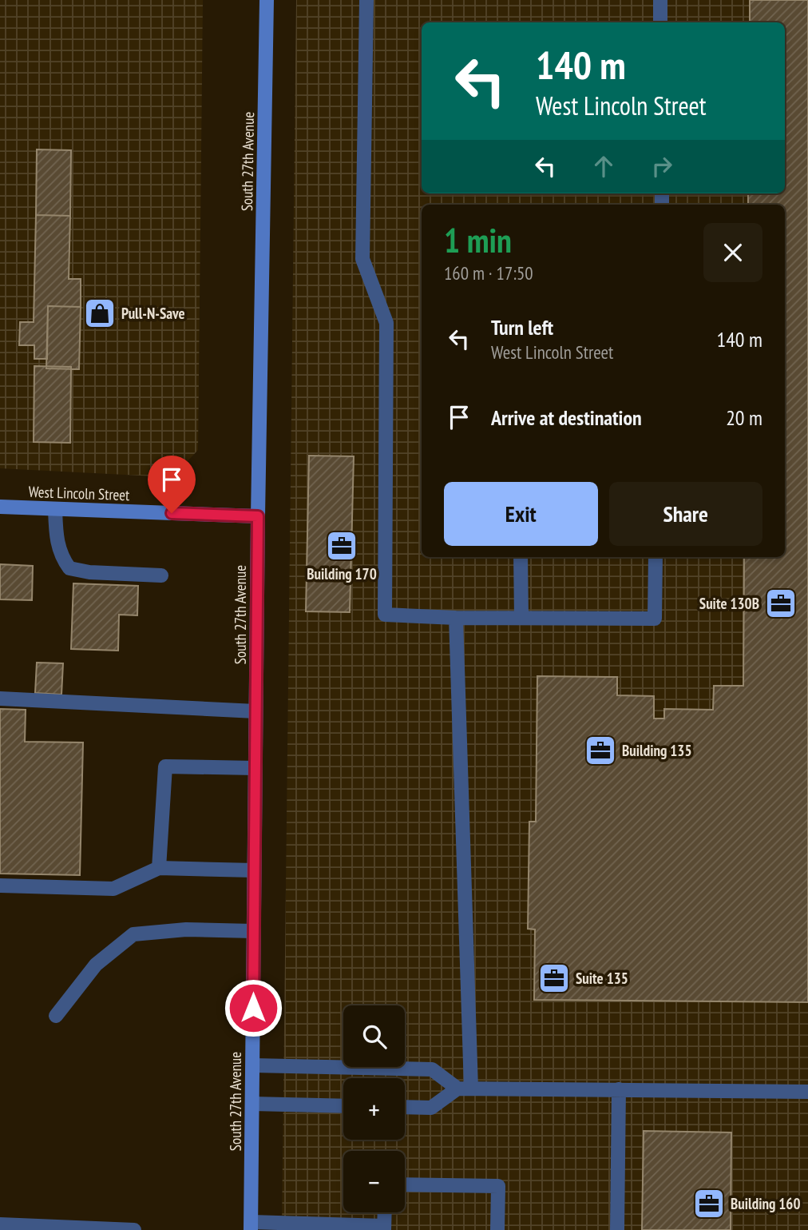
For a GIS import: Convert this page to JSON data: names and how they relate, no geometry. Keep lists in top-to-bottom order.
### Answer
{
  "streets": {
    "main road": ["South 27th Avenue", "West Lincoln Street"]
  },
  "crossings": [
    ["South 27th Avenue", "West Lincoln Street"]
  ],
  "places": {
    "shop": ["Pull-N-Save"],
    "office": [
      "Building 170",
      "Suite 130B",
      "Building 135",
      "Suite 135",
      "Building 160"
    ]
  },
  "page": {
    "turn": ["140 m", "West Lincoln Street"],
    "heading": ["1 min", "160 m · 17:50"],
    "list": [
      {
        "name": "Turn left",
        "note": "West Lincoln Street",
        "value": "140 m"
      },
      {
        "name": "Arrive at destination",
        "value": "20 m"
      }
    ],
    "buttons": ["Exit", "Share"],
    "map_buttons": ["+", "−"]
  }
}
